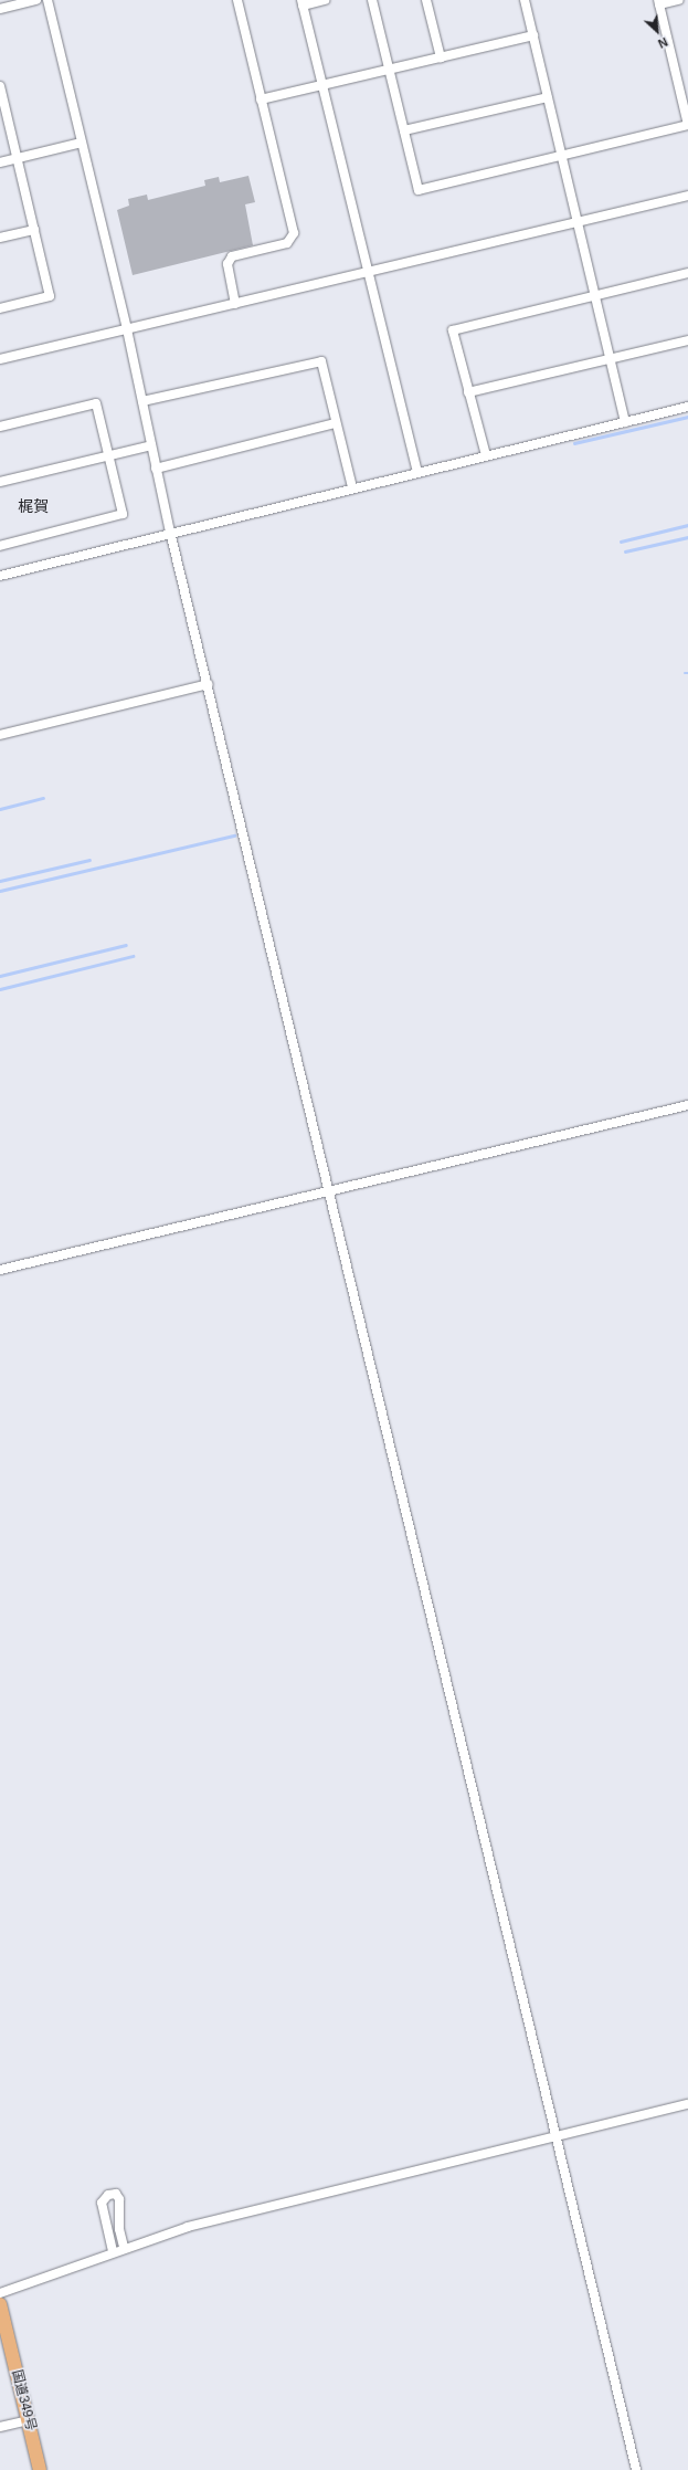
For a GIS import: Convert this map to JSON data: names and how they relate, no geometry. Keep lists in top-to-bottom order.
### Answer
{
  "streets": {
    "highway": ["国道349号"]
  },
  "districts": ["梶賀"],
  "north": "bottom right"
}
